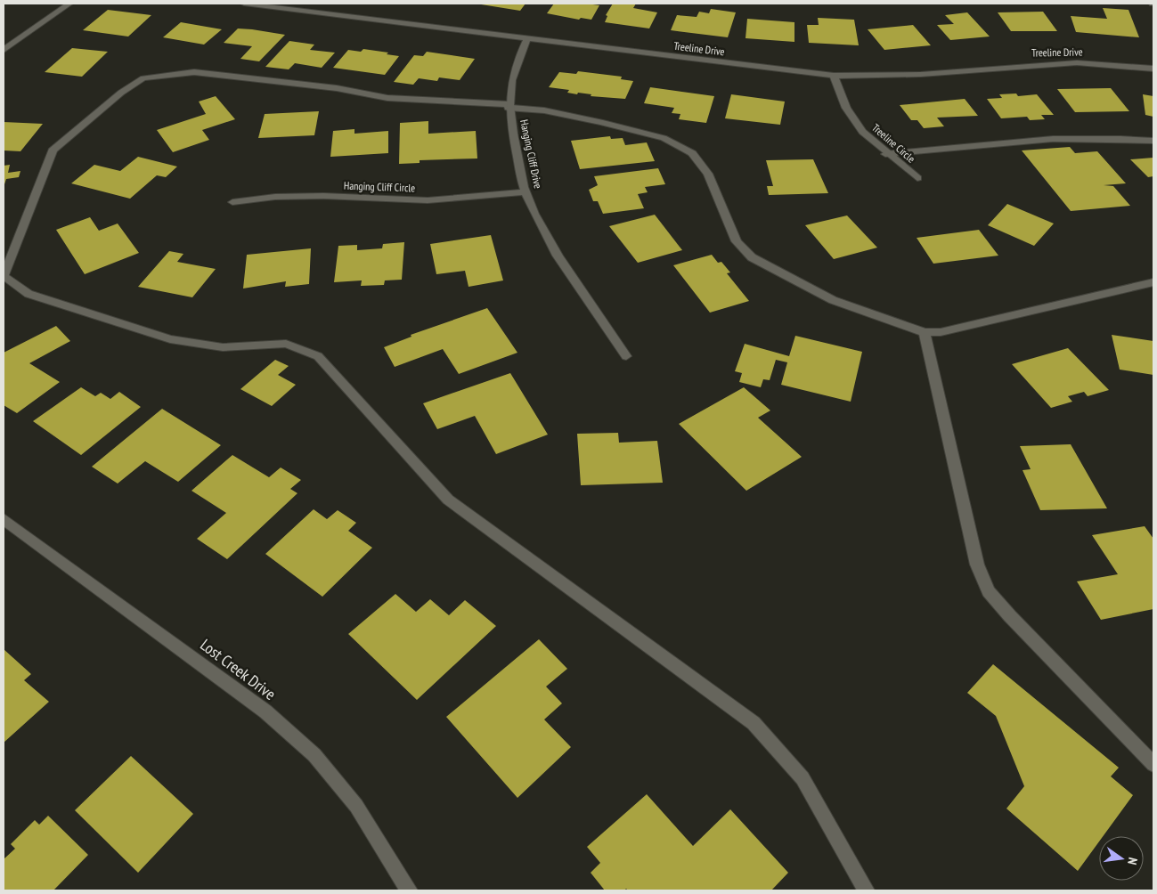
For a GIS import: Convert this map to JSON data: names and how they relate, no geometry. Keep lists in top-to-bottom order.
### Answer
{
  "streets": {
    "street": [
      "Treeline Drive",
      "Treeline Circle",
      "Hanging Cliff Drive",
      "Hanging Cliff Circle",
      "Lost Creek Drive"
    ]
  },
  "crossings": [
    ["Treeline Drive", "Treeline Circle"],
    ["Treeline Drive", "Hanging Cliff Drive"],
    ["Hanging Cliff Drive", "Hanging Cliff Circle"]
  ],
  "north": "right"
}
